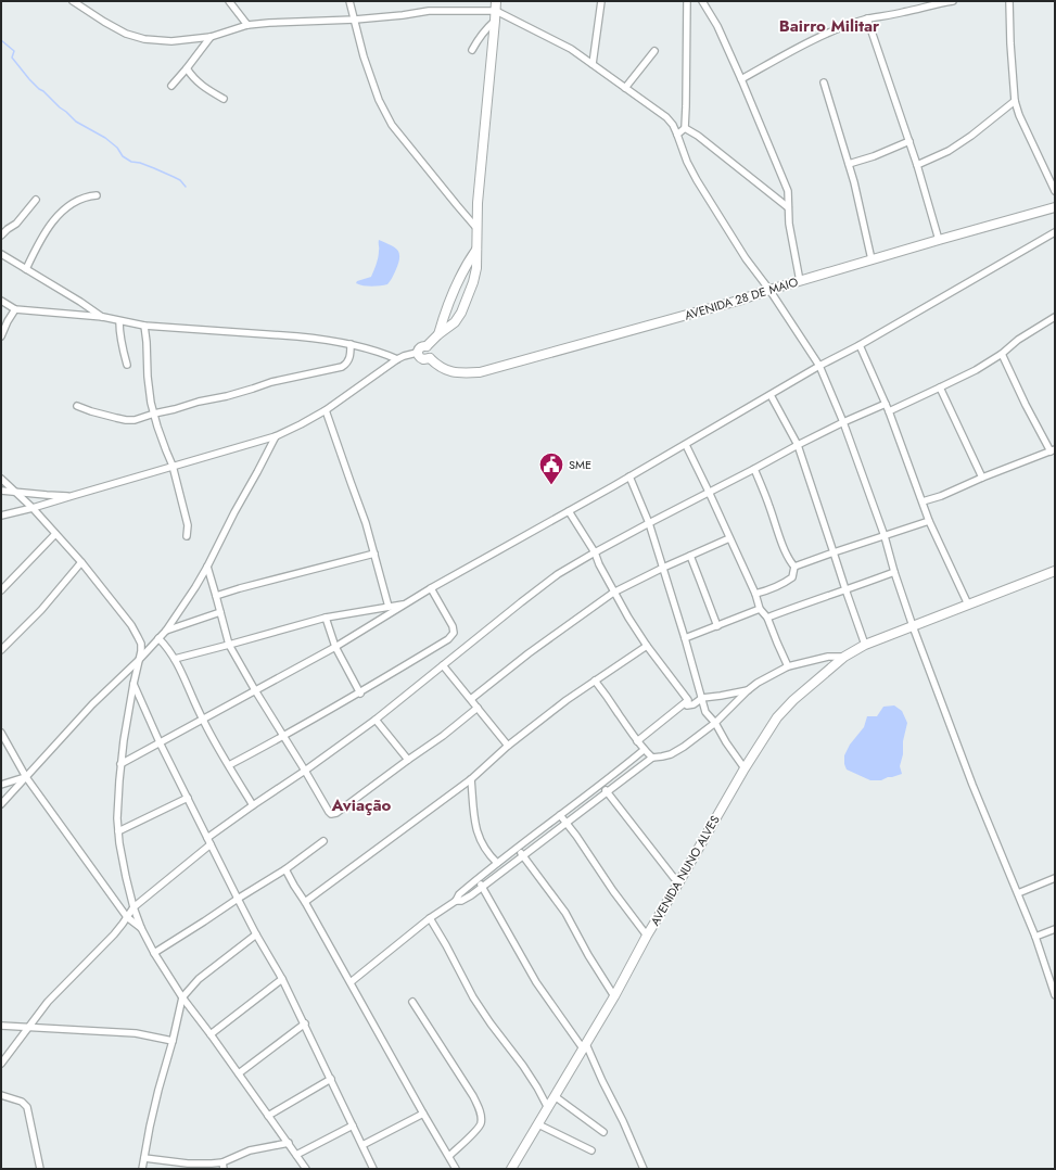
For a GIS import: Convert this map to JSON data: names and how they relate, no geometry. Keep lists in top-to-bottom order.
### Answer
{
  "streets": {
    "street": ["AVENIDA 28 DE MAIO", "AVENIDA NUNO ALVES"]
  },
  "districts": ["Bairro Militar", "Aviação"],
  "places": {
    "public building": ["SME"]
  }
}
